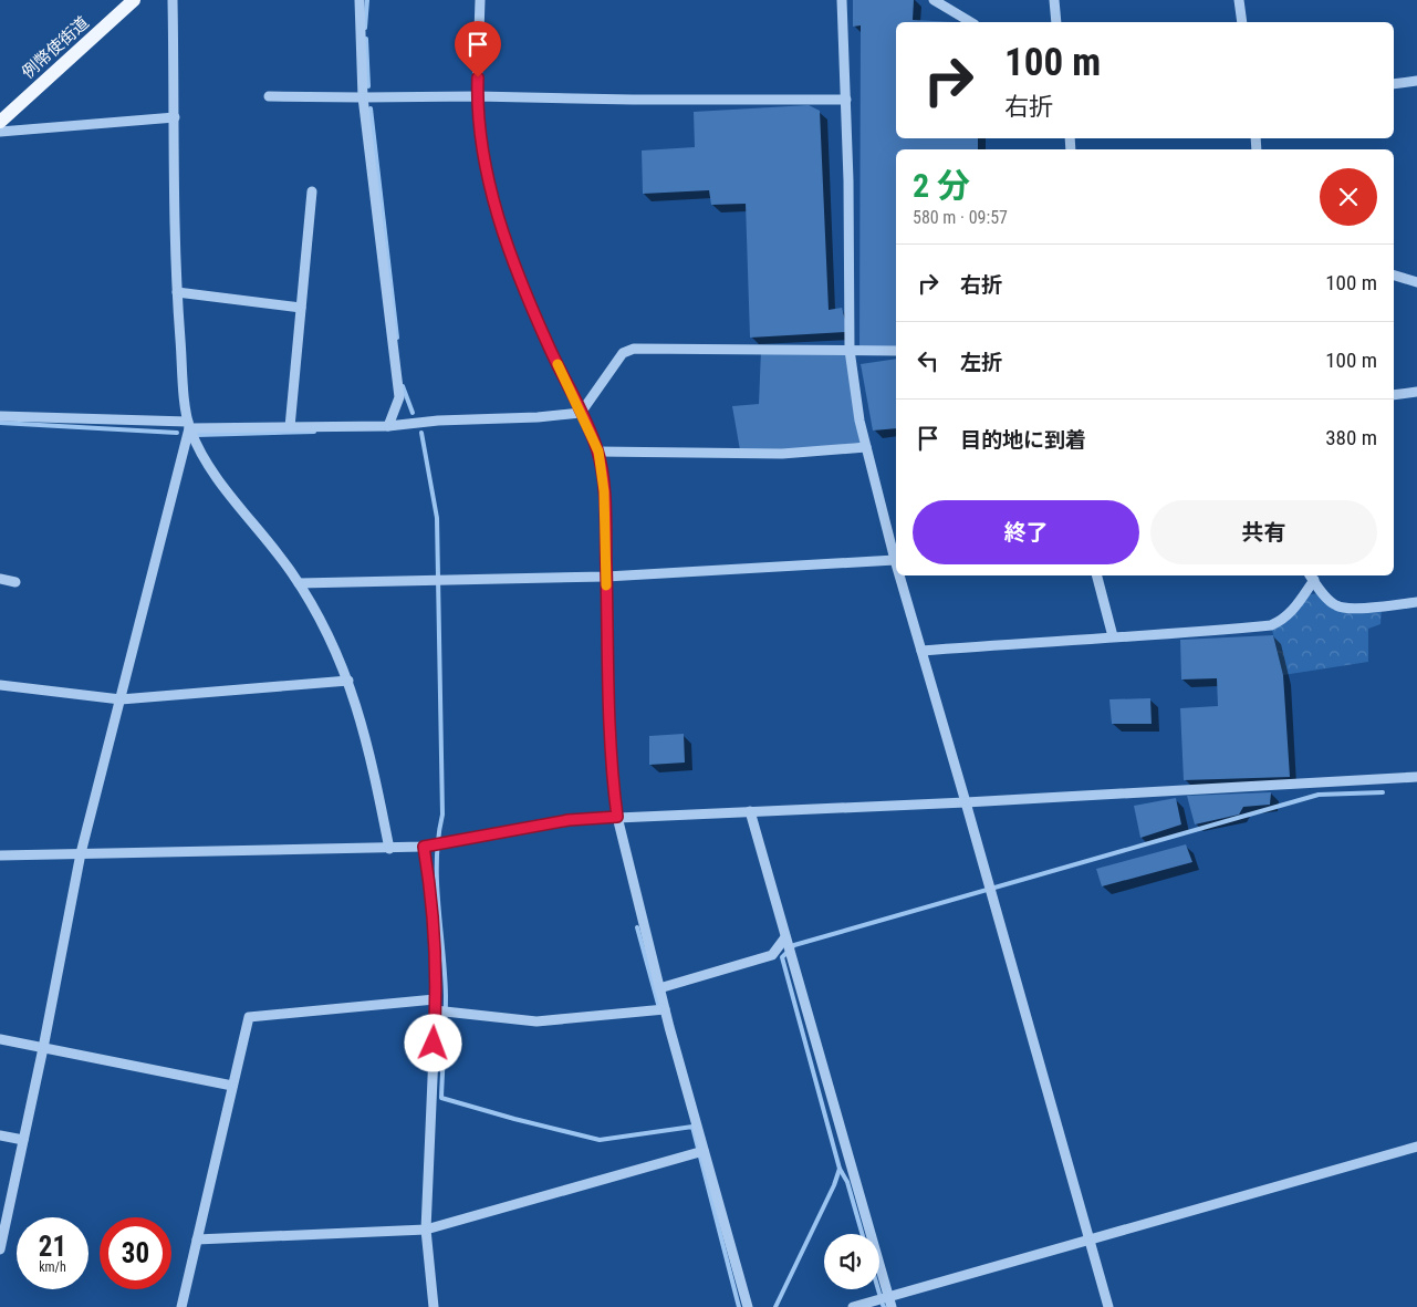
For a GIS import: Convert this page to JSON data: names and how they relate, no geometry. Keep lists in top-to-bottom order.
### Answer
{
  "streets": {
    "main road": ["例幣使街道"]
  },
  "page": {
    "turn": ["100 m", "右折"],
    "heading": ["2 分", "580 m · 09:57"],
    "list": [
      {
        "name": "右折",
        "value": "100 m"
      },
      {
        "name": "左折",
        "value": "100 m"
      },
      {
        "name": "目的地に到着",
        "value": "380 m"
      }
    ],
    "buttons": ["終了", "共有"],
    "speed": "21 km/h",
    "limit": "30"
  }
}
